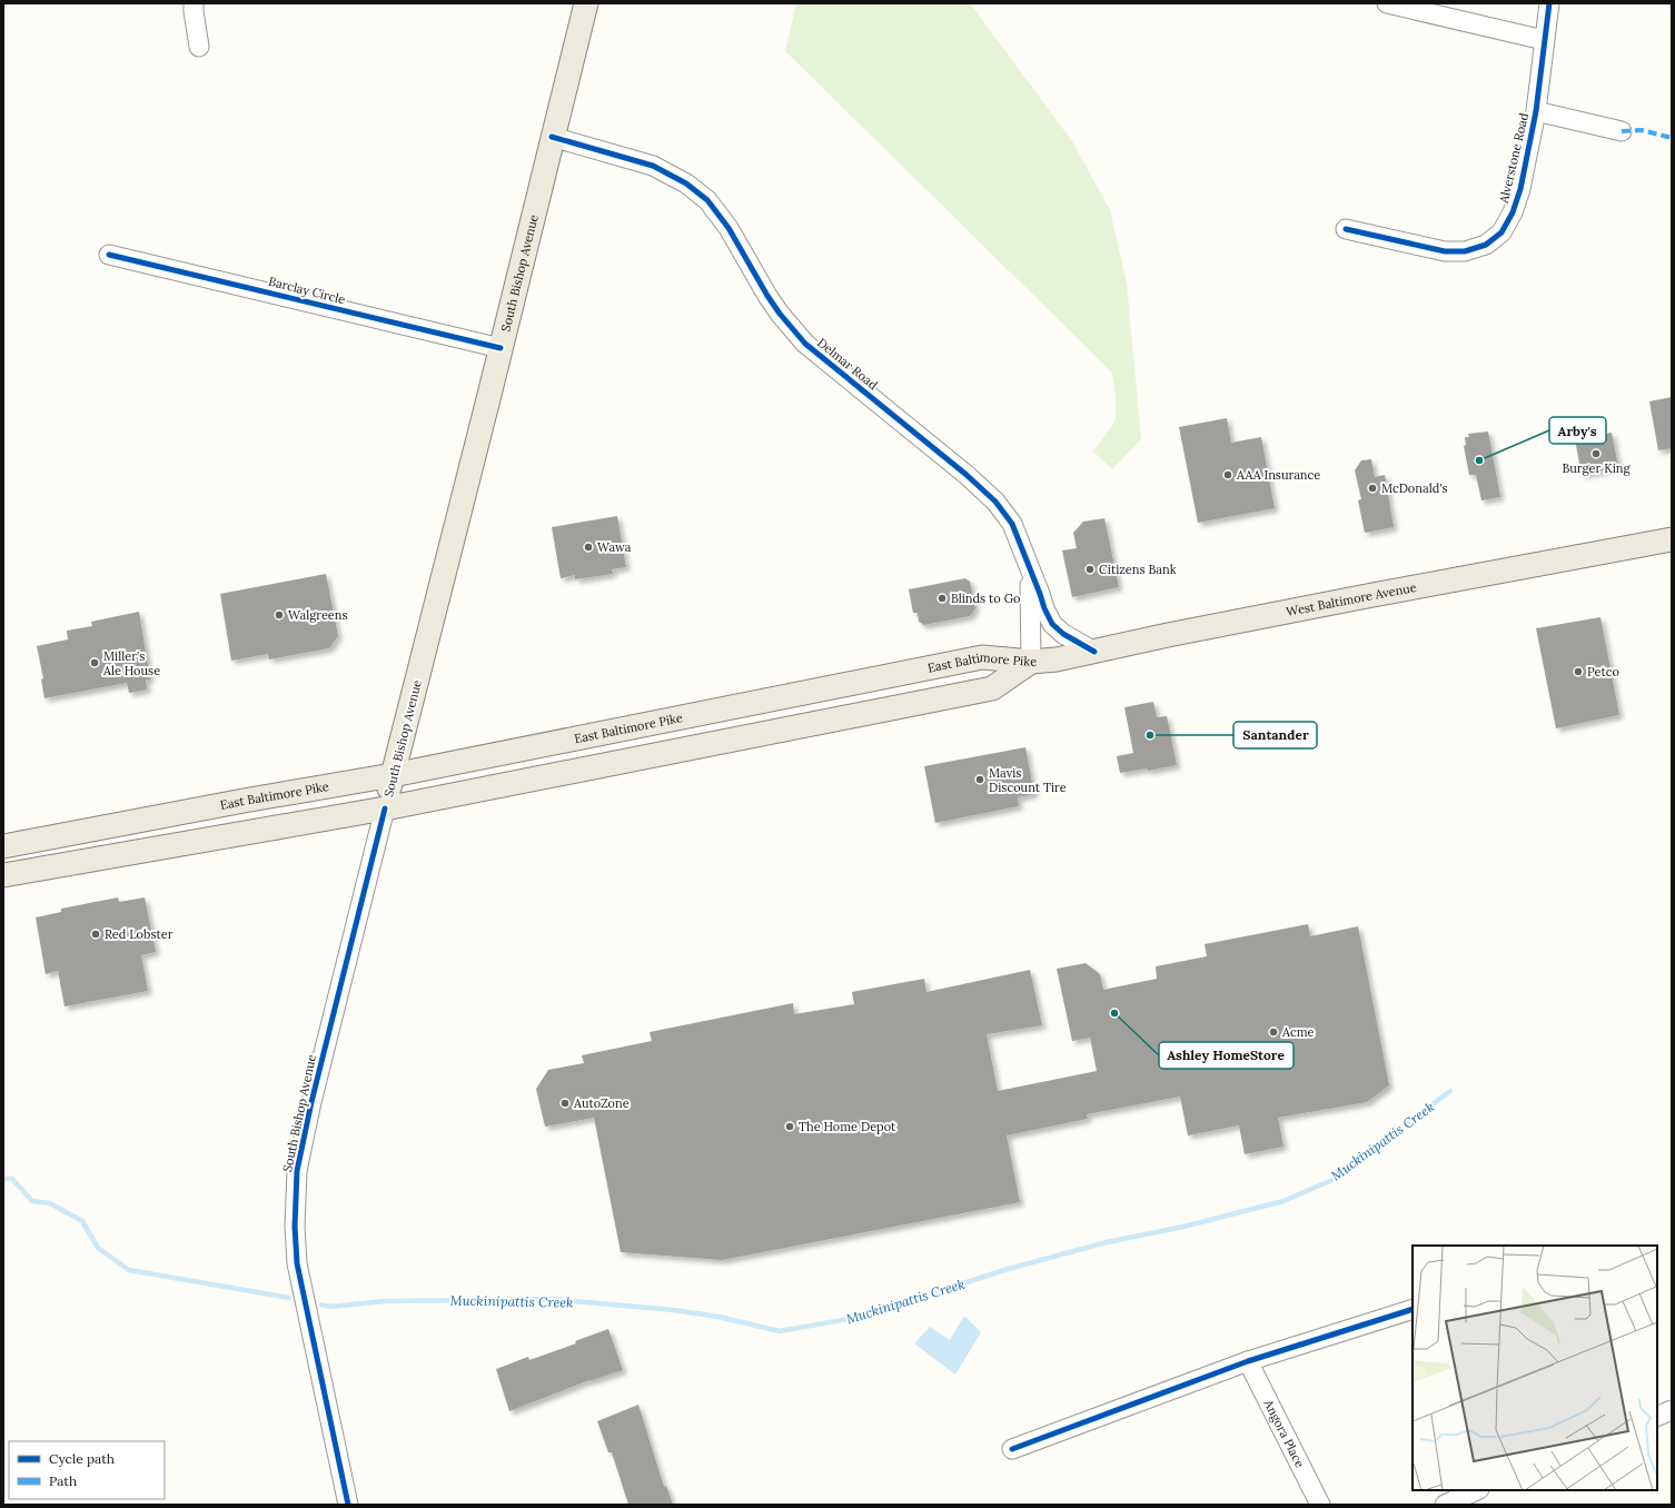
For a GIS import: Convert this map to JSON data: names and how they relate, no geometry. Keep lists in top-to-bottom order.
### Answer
{
  "streets": {
    "main road": ["South Bishop Avenue", "West Baltimore Avenue", "East Baltimore Pike"],
    "street": [
      "Alverstone Road",
      "Barclay Circle",
      "Delmar Road",
      "Angora Place"
    ]
  },
  "crossings": [
    ["South Bishop Avenue", "Barclay Circle"],
    ["South Bishop Avenue", "Delmar Road"],
    ["South Bishop Avenue", "East Baltimore Pike"],
    ["Delmar Road", "West Baltimore Avenue"],
    ["Delmar Road", "East Baltimore Pike"],
    ["West Baltimore Avenue", "East Baltimore Pike"]
  ],
  "water": ["Muckinipattis Creek"],
  "places": [
    "Burger King",
    "Arby's",
    "AAA Insurance",
    "McDonald's",
    "Wawa",
    "Citizens Bank",
    "Blinds to Go",
    "Walgreens",
    "Miller's Ale House",
    "Petco",
    "Santander",
    "Mavis Discount Tire",
    "Red Lobster",
    "Ashley HomeStore",
    "Acme",
    "AutoZone",
    "The Home Depot"
  ],
  "legend": ["Cycle path", "Path"]
}
